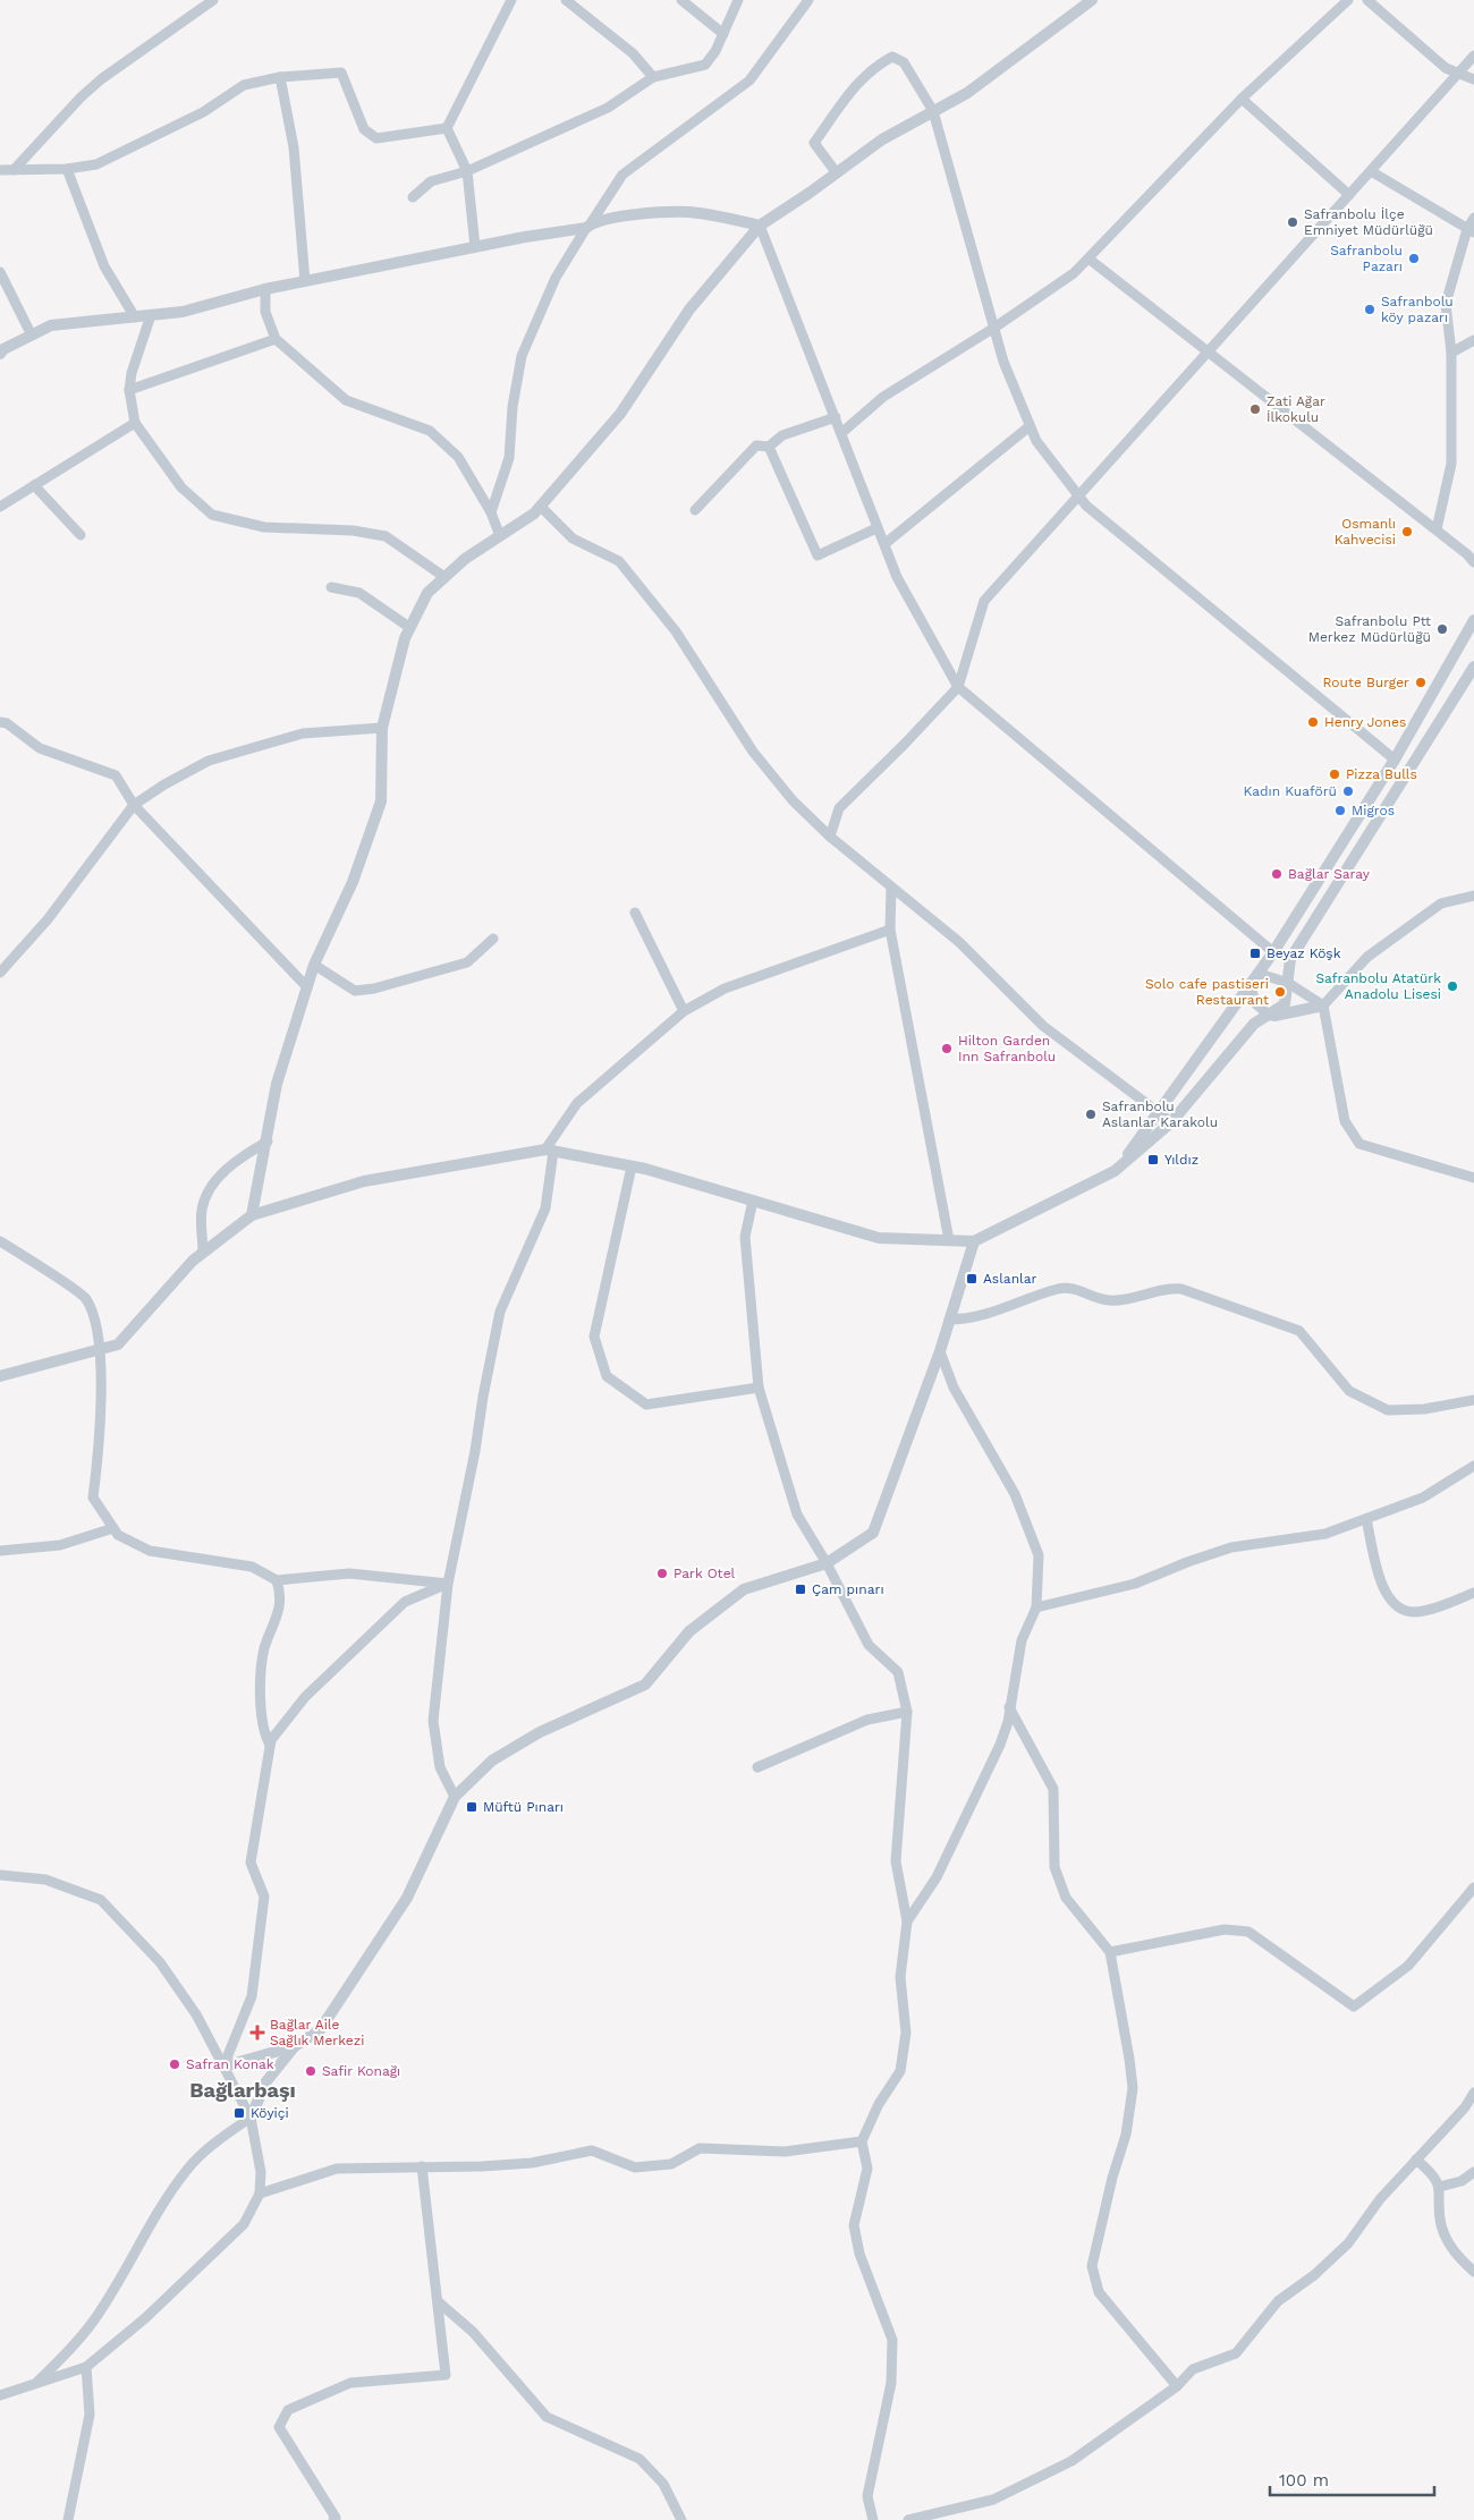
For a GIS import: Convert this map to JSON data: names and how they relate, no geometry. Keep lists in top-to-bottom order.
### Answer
{
  "districts": ["Bağlarbaşı"],
  "places": {
    "other": [
      "Safranbolu İlçe Emniyet Müdürlüğü",
      "Safranbolu Pazarı",
      "Safranbolu köy pazarı",
      "Zati Ağar İlkokulu",
      "Osmanlı Kahvecisi",
      "Safranbolu Ptt Merkez Müdürlüğü",
      "Route Burger",
      "Henry Jones",
      "Pizza Bulls",
      "Kadın Kuaförü",
      "Migros",
      "Bağlar Saray",
      "Safranbolu Atatürk Anadolu Lisesi",
      "Solo cafe pastiseri Restaurant",
      "Hilton Garden Inn Safranbolu",
      "Safranbolu Aslanlar Karakolu",
      "Park Otel",
      "Safran Konak",
      "Safir Konağı"
    ],
    "transit": [
      "Beyaz Köşk",
      "Yıldız",
      "Aslanlar",
      "Çam pınarı",
      "Müftü Pınarı",
      "Köyiçi"
    ],
    "health": ["Bağlar Aile Sağlık Merkezi"]
  },
  "scale_bar": "100 m"
}
